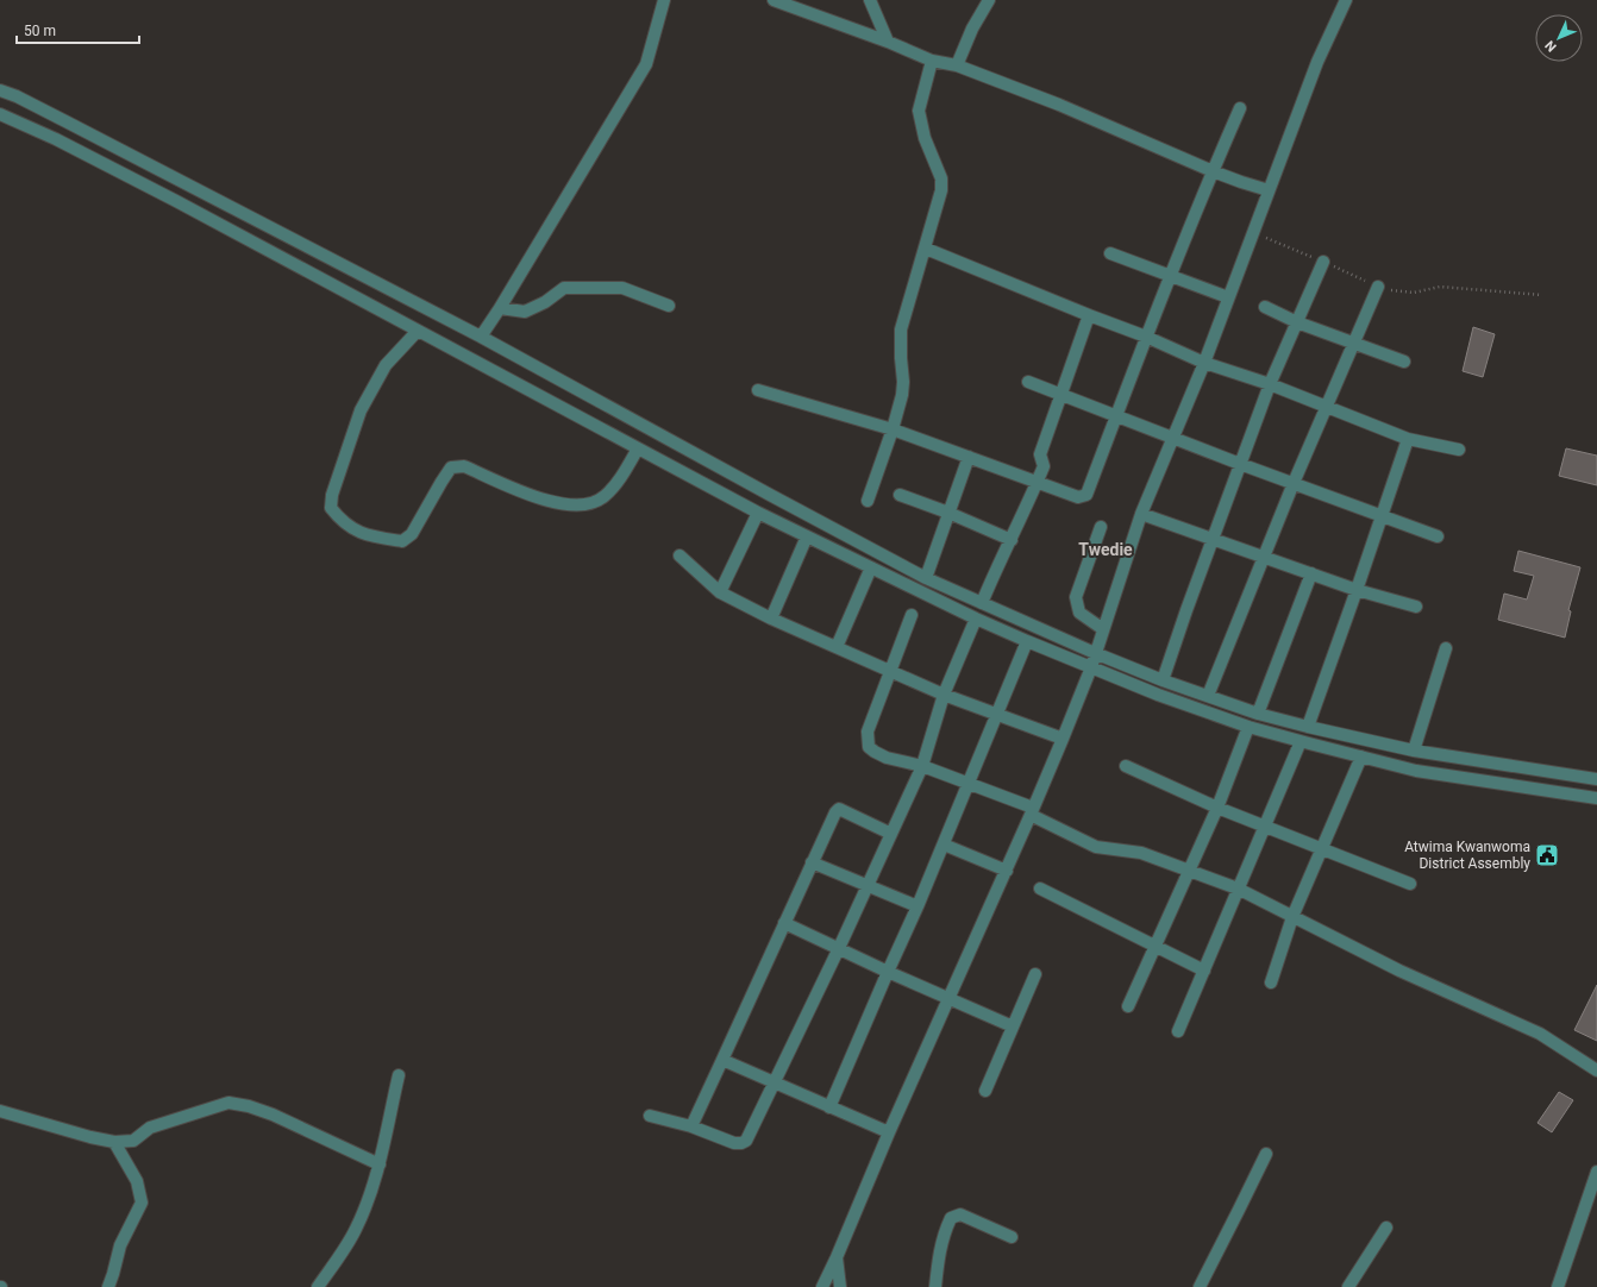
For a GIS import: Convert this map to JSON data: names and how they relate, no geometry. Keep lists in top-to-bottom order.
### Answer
{
  "districts": ["Twedie"],
  "places": {
    "public building": ["Atwima Kwanwoma District Assembly"]
  },
  "scale_bar": "50 m",
  "north": "bottom left"
}
